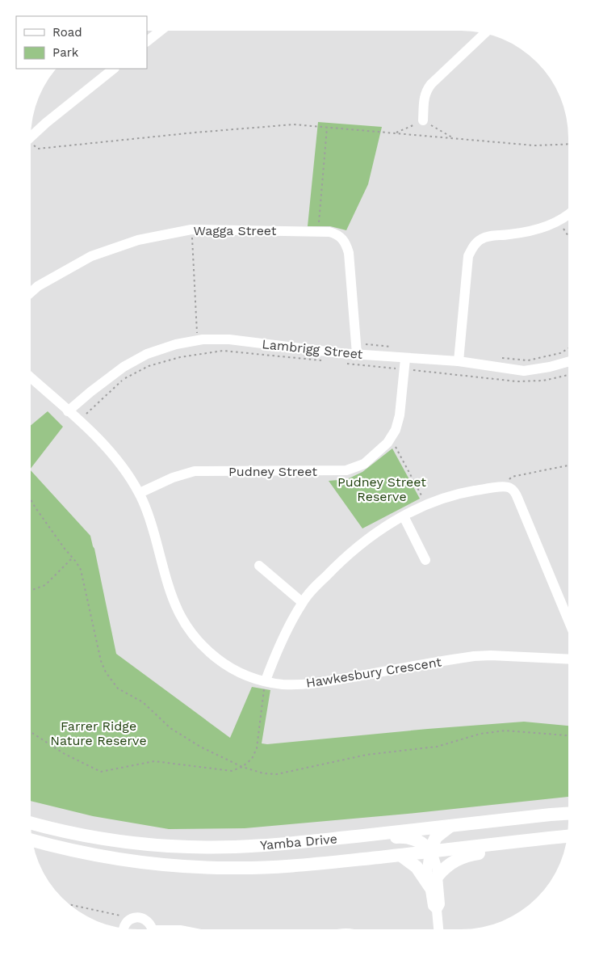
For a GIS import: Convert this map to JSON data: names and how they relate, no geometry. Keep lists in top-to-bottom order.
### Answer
{
  "streets": {
    "main road": ["Yamba Drive"],
    "street": [
      "Wagga Street",
      "Lambrigg Street",
      "Pudney Street",
      "Hawkesbury Crescent"
    ]
  },
  "crossings": [
    ["Wagga Street", "Lambrigg Street"],
    ["Lambrigg Street", "Pudney Street"],
    ["Lambrigg Street", "Hawkesbury Crescent"],
    ["Pudney Street", "Hawkesbury Crescent"]
  ],
  "parks": ["Pudney Street Reserve", "Farrer Ridge Nature Reserve"],
  "legend": ["Road", "Park"]
}
